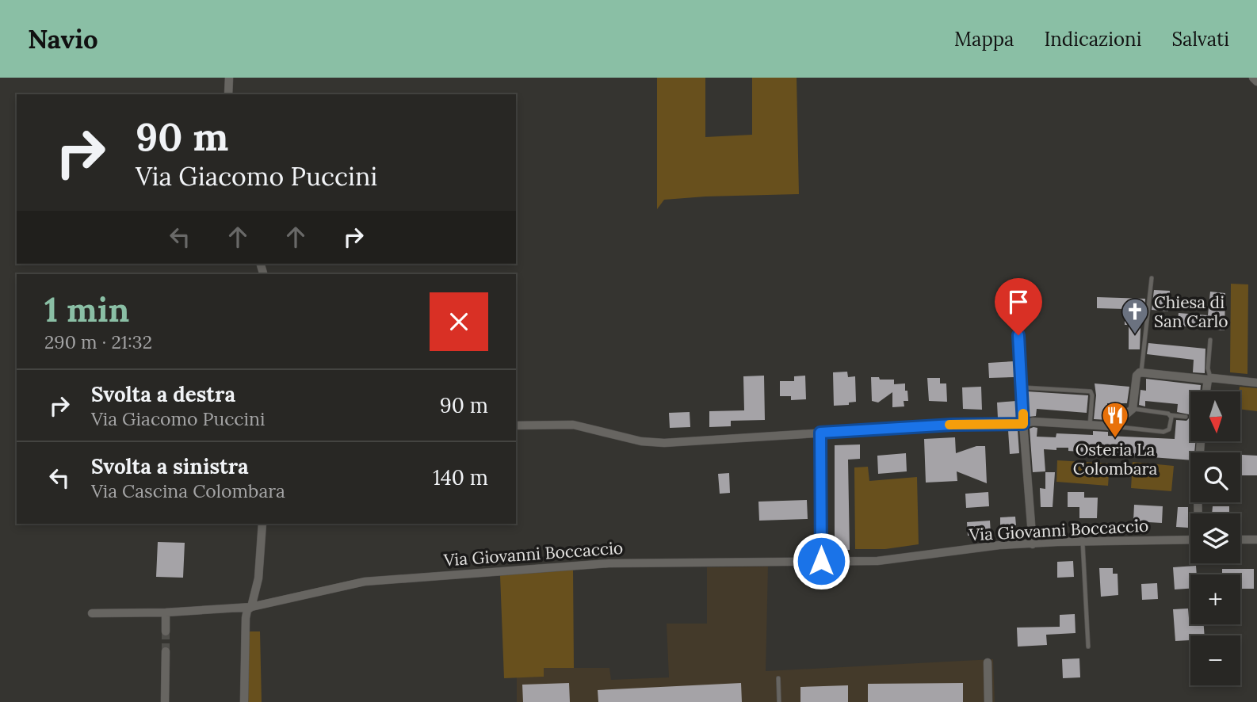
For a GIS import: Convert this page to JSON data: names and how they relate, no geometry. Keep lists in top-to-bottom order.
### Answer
{
  "streets": {
    "street": ["Via Giovanni Boccaccio"]
  },
  "places": {
    "church": ["Chiesa di San Carlo"],
    "restaurant": ["Osteria La Colombara"]
  },
  "north": "bottom",
  "page": {
    "header": "Navio",
    "nav": ["Mappa", "Indicazioni", "Salvati"],
    "turn": ["90 m", "Via Giacomo Puccini"],
    "heading": ["1 min", "290 m · 21:32"],
    "list": [
      {
        "name": "Svolta a destra",
        "note": "Via Giacomo Puccini",
        "value": "90 m"
      },
      {
        "name": "Svolta a sinistra",
        "note": "Via Cascina Colombara",
        "value": "140 m"
      }
    ],
    "map_buttons": ["+", "−"]
  }
}
